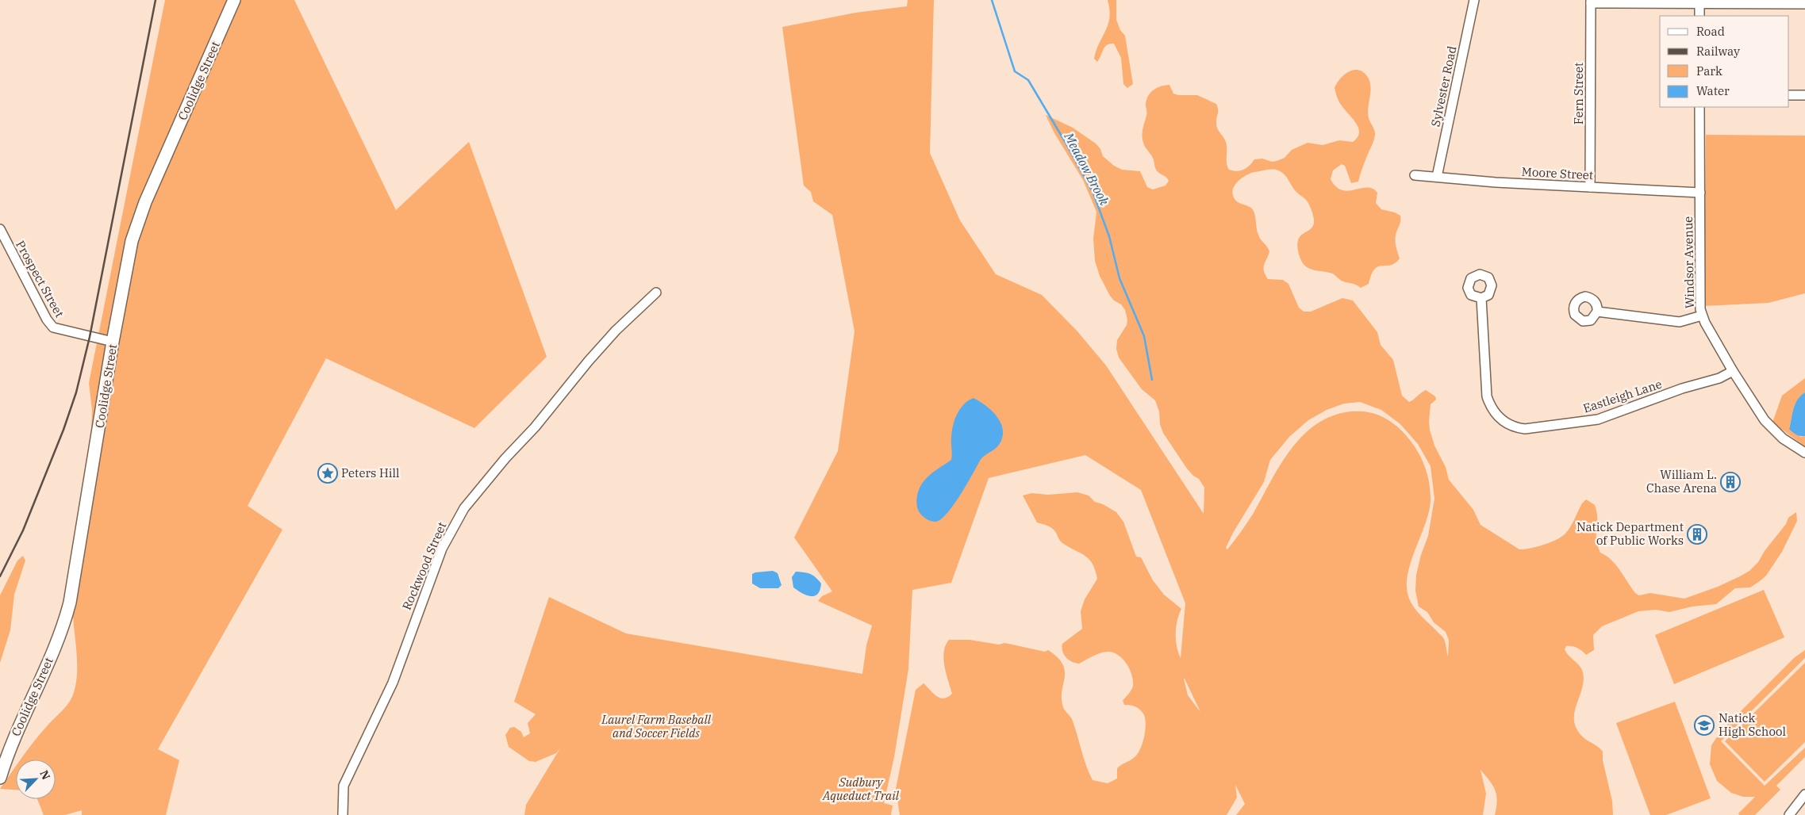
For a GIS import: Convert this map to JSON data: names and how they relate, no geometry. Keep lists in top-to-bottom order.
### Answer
{
  "streets": {
    "main road": ["Coolidge Street"],
    "street": [
      "Sylvester Road",
      "Fern Street",
      "Moore Street",
      "Windsor Avenue",
      "Prospect Street",
      "Eastleigh Lane",
      "Rockwood Street"
    ]
  },
  "crossings": [
    ["Coolidge Street", "Prospect Street"],
    ["Sylvester Road", "Moore Street"],
    ["Fern Street", "Moore Street"],
    ["Moore Street", "Windsor Avenue"],
    ["Windsor Avenue", "Eastleigh Lane"]
  ],
  "water": ["Meadow Brook"],
  "parks": ["Laurel Farm Baseball and Soccer Fields", "Sudbury Aqueduct Trail"],
  "places": {
    "place": ["Peters Hill"],
    "building": ["William L. Chase Arena", "Natick Department of Public Works"],
    "school or university": ["Natick High School"]
  },
  "legend": [
    "Road",
    "Railway",
    "Park",
    "Water"
  ],
  "north": "top right"
}
